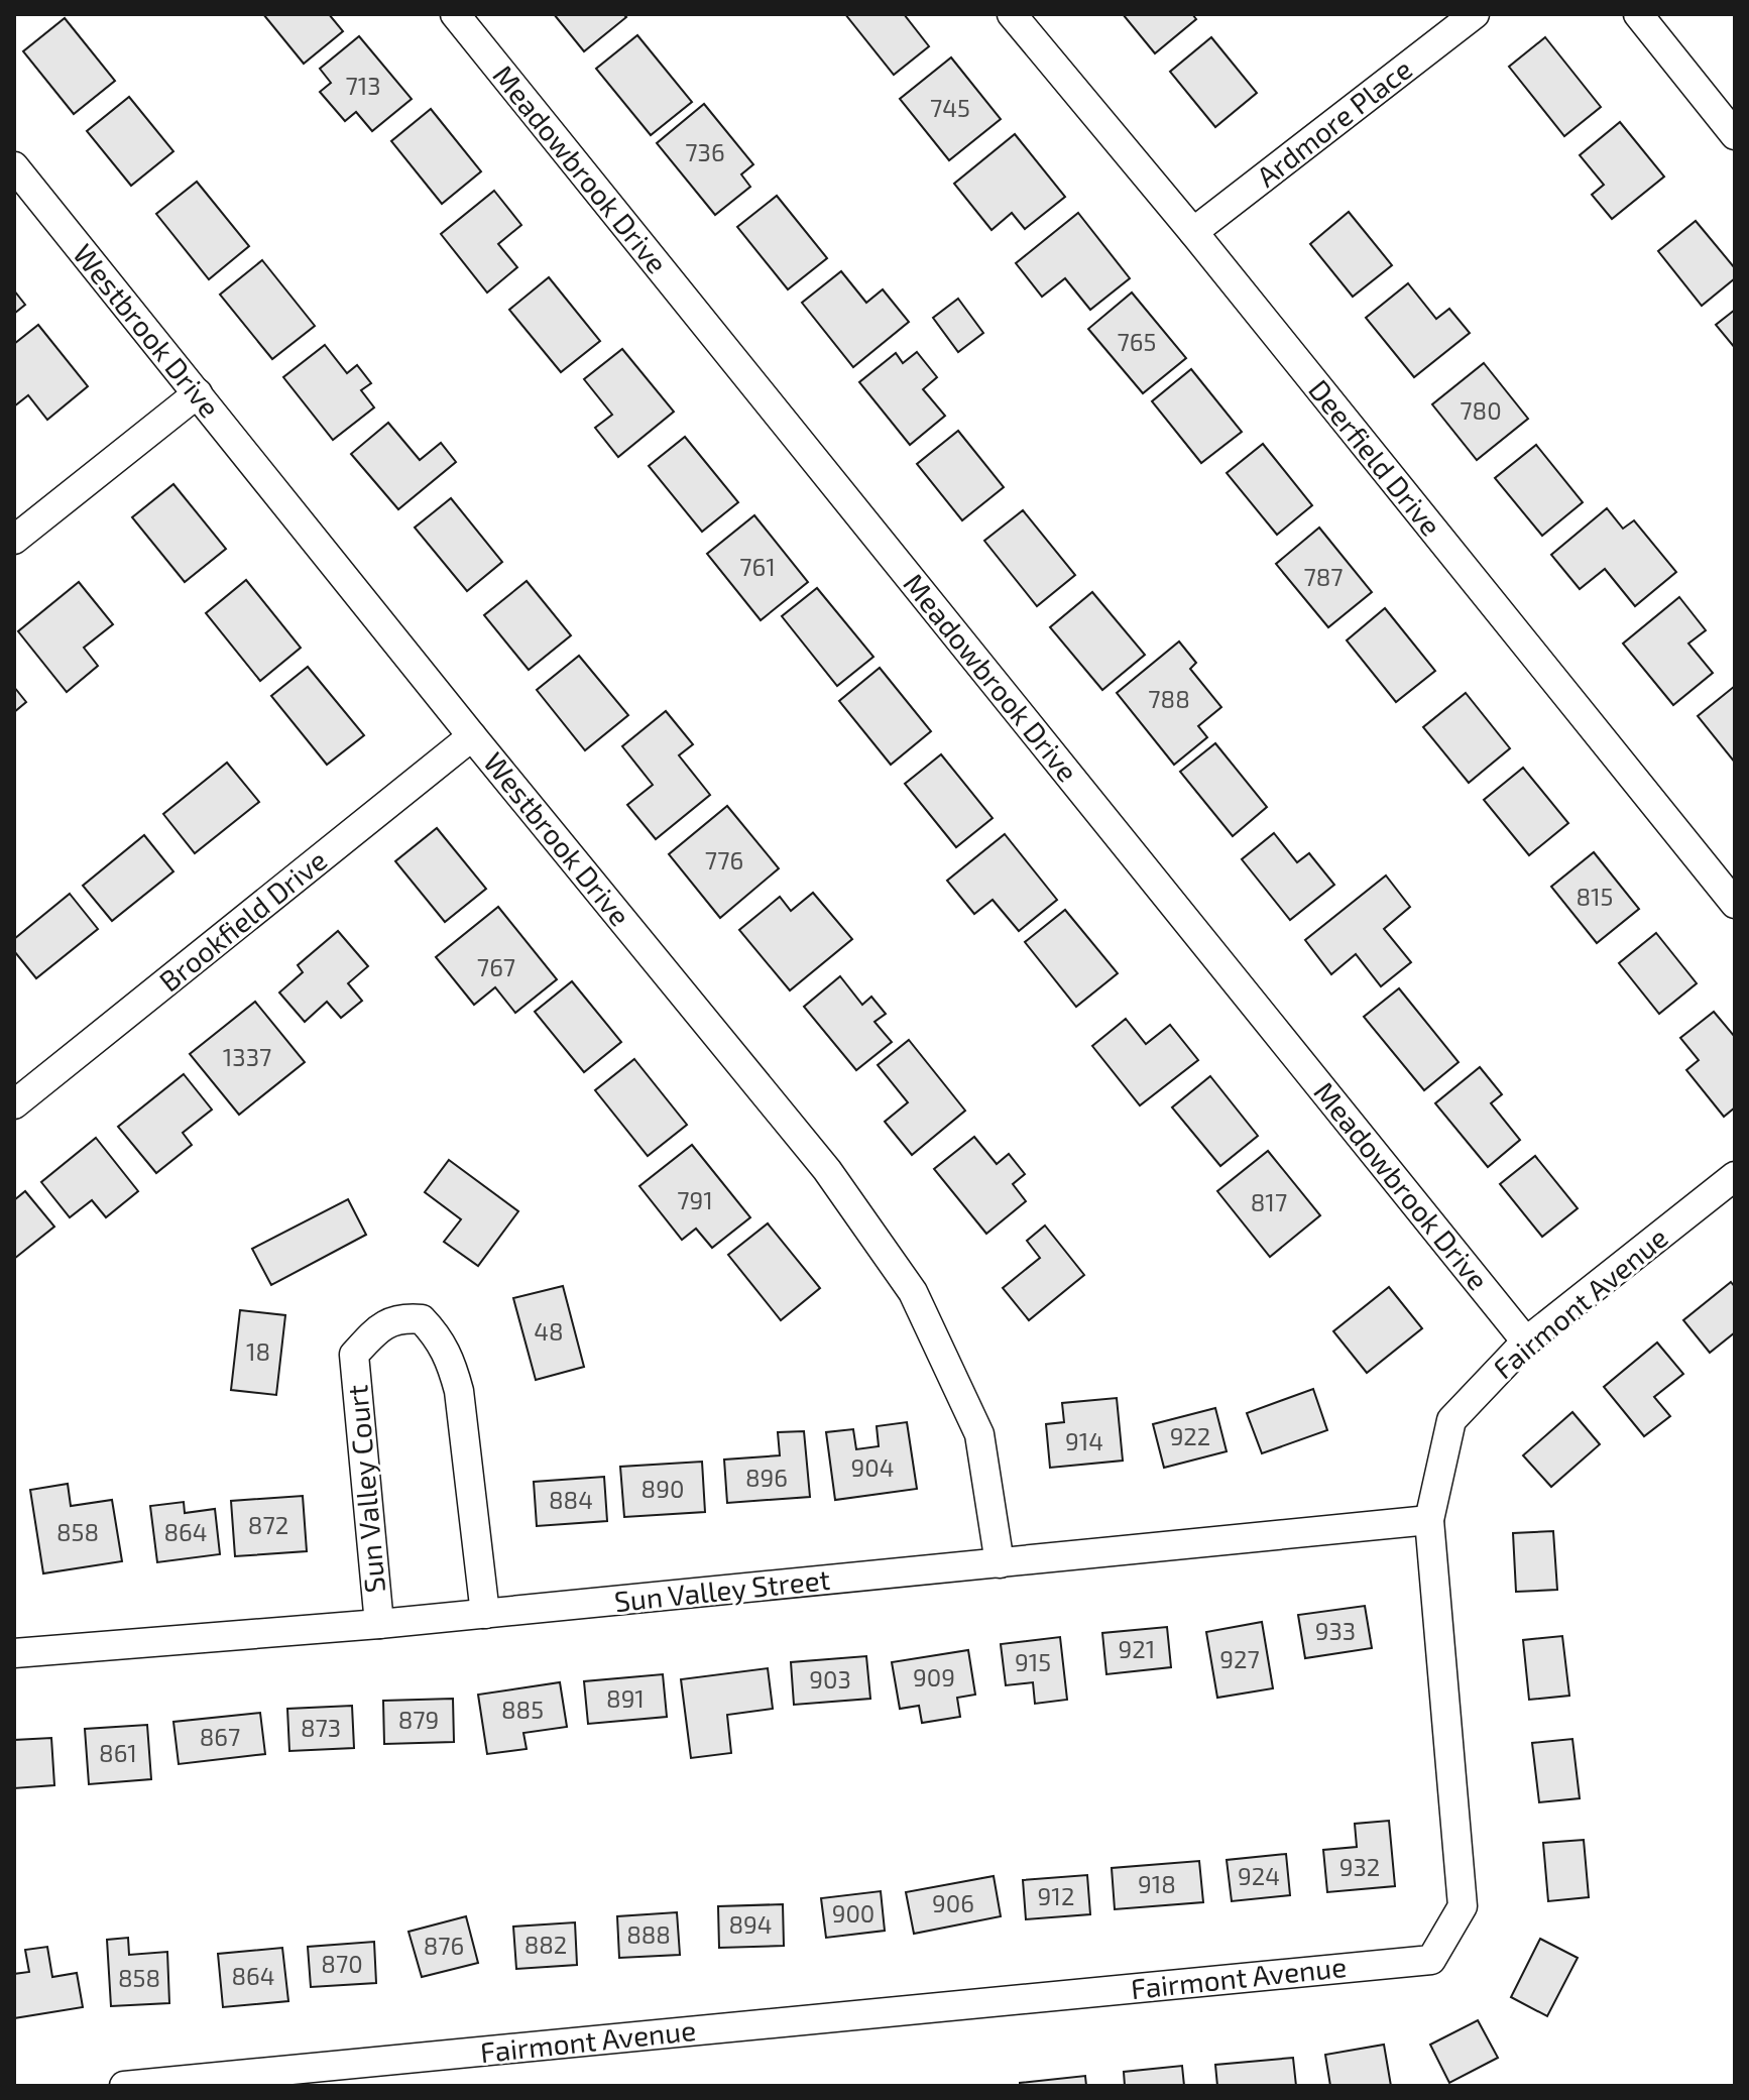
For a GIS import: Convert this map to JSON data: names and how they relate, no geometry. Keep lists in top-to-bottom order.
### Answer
{
  "streets": {
    "street": [
      "Ardmore Place",
      "Meadowbrook Drive",
      "Westbrook Drive",
      "Deerfield Drive",
      "Brookfield Drive",
      "Fairmont Avenue",
      "Sun Valley Court",
      "Sun Valley Street"
    ]
  },
  "crossings": [
    ["Ardmore Place", "Deerfield Drive"],
    ["Meadowbrook Drive", "Fairmont Avenue"],
    ["Westbrook Drive", "Brookfield Drive"],
    ["Westbrook Drive", "Sun Valley Street"],
    ["Fairmont Avenue", "Sun Valley Street"],
    ["Sun Valley Court", "Sun Valley Street"]
  ],
  "house_numbers": [
    "713",
    "745",
    "736",
    "765",
    "780",
    "761",
    "787",
    "788",
    "776",
    "815",
    "767",
    "1337",
    "791",
    "817",
    "48",
    "18",
    "922",
    "914",
    "904",
    "896",
    "890",
    "884",
    "872",
    "858",
    "864",
    "933",
    "921",
    "927",
    "915",
    "909",
    "903",
    "891",
    "885",
    "879",
    "873",
    "867",
    "861",
    "932",
    "924",
    "918",
    "912",
    "906",
    "900",
    "894",
    "888",
    "882",
    "876",
    "870",
    "864",
    "858"
  ]
}
